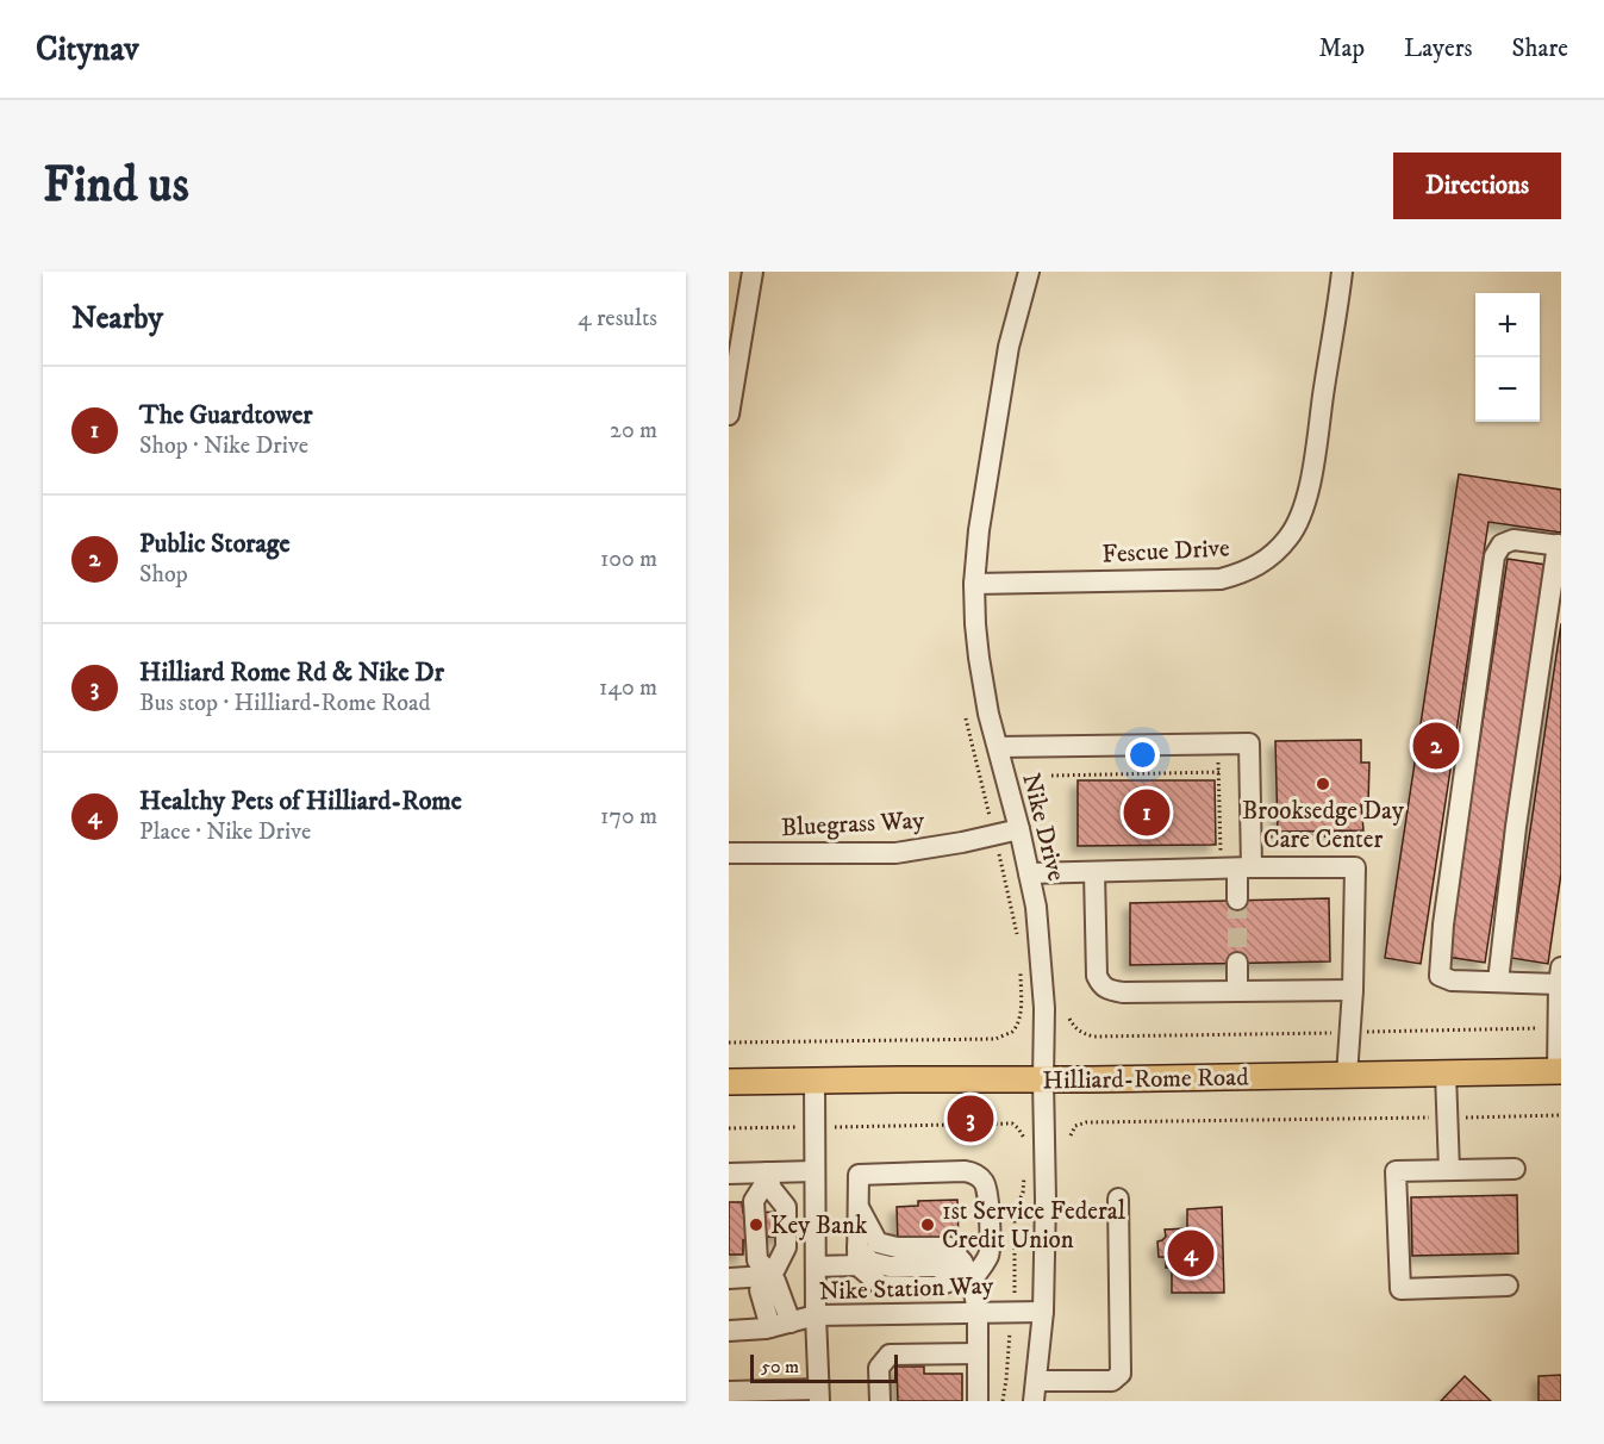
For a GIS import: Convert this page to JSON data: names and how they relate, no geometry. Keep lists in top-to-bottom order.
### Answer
{
  "streets": {
    "main road": ["Hilliard-Rome Road"],
    "street": [
      "Fescue Drive",
      "Bluegrass Way",
      "Nike Drive",
      "Nike Station Way"
    ]
  },
  "crossings": [
    ["Fescue Drive", "Nike Drive"],
    ["Bluegrass Way", "Nike Drive"],
    ["Nike Drive", "Hilliard-Rome Road"],
    ["Nike Drive", "Nike Station Way"]
  ],
  "places": ["Brooksedge Day Care Center", "Key Bank", "1st Service Federal Credit Union"],
  "scale_bar": "50 m",
  "page": {
    "header": "Citynav",
    "nav": ["Map", "Layers", "Share"],
    "buttons": "Directions",
    "title": "Find us",
    "heading": ["Nearby", "4 results"],
    "map_buttons": ["+", "−"],
    "list": [
      {
        "mark": "1",
        "name": "The Guardtower",
        "note": "Shop · Nike Drive",
        "value": "20 m"
      },
      {
        "mark": "2",
        "name": "Public Storage",
        "note": "Shop",
        "value": "100 m"
      },
      {
        "mark": "3",
        "name": "Hilliard Rome Rd & Nike Dr",
        "note": "Bus stop · Hilliard-Rome Road",
        "value": "140 m"
      },
      {
        "mark": "4",
        "name": "Healthy Pets of Hilliard-Rome",
        "note": "Place · Nike Drive",
        "value": "170 m"
      }
    ],
    "pins": [
      "2",
      "1",
      "3",
      "4"
    ],
    "scale": "50 m"
  }
}
